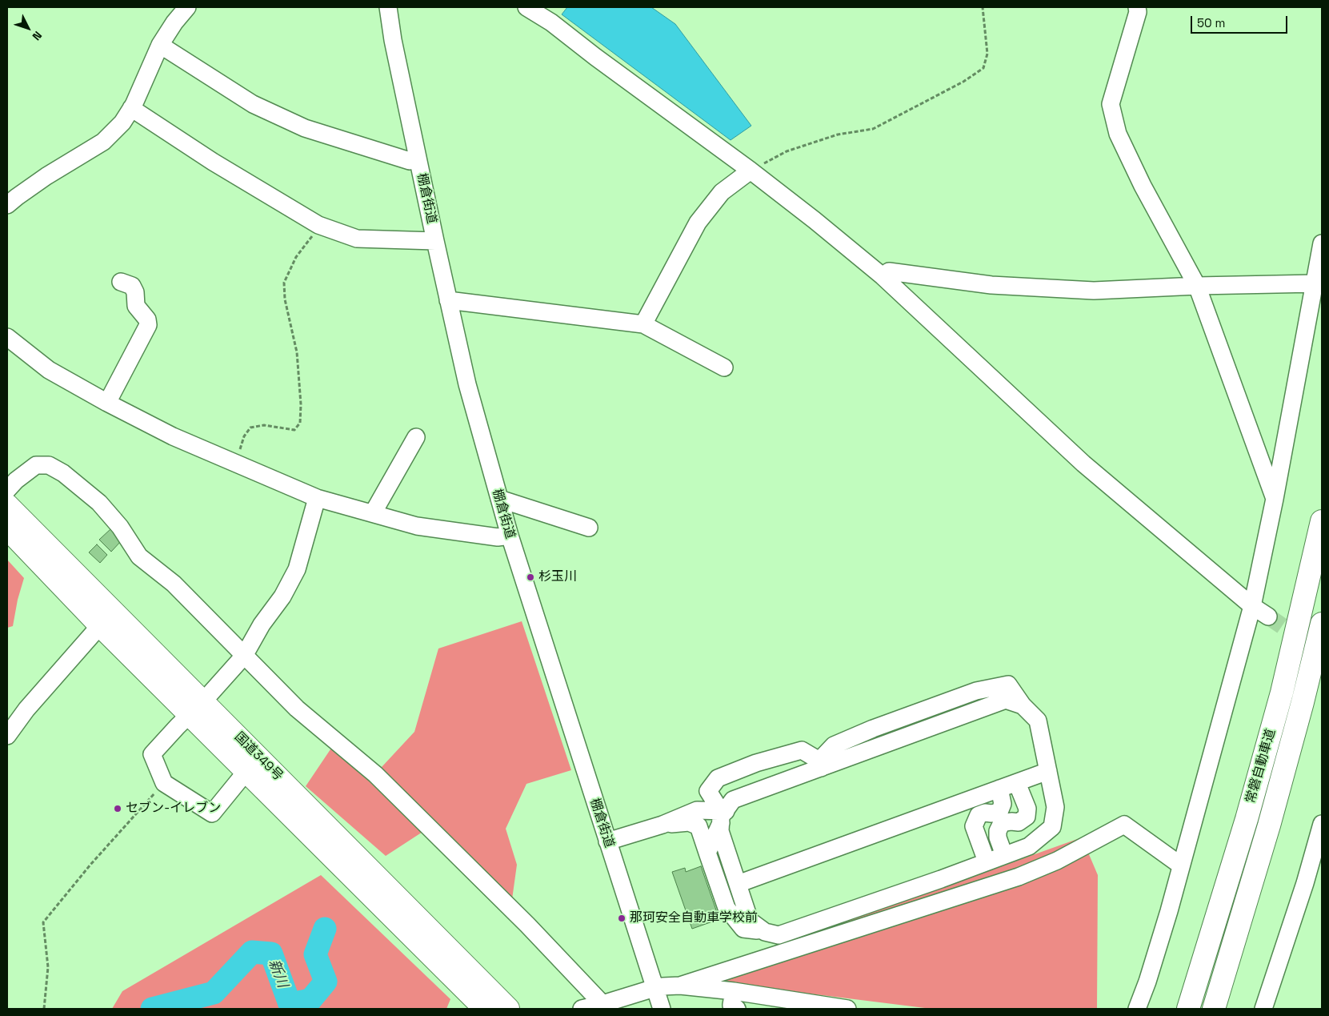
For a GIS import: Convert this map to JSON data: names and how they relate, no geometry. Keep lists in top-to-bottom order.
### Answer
{
  "streets": {
    "highway": ["国道349号", "常磐自動車道"],
    "street": ["棚倉街道"]
  },
  "water": ["新川"],
  "places": ["杉玉川", "セブン-イレブン", "那珂安全自動車学校前"],
  "scale_bar": "50 m",
  "north": "bottom right"
}
